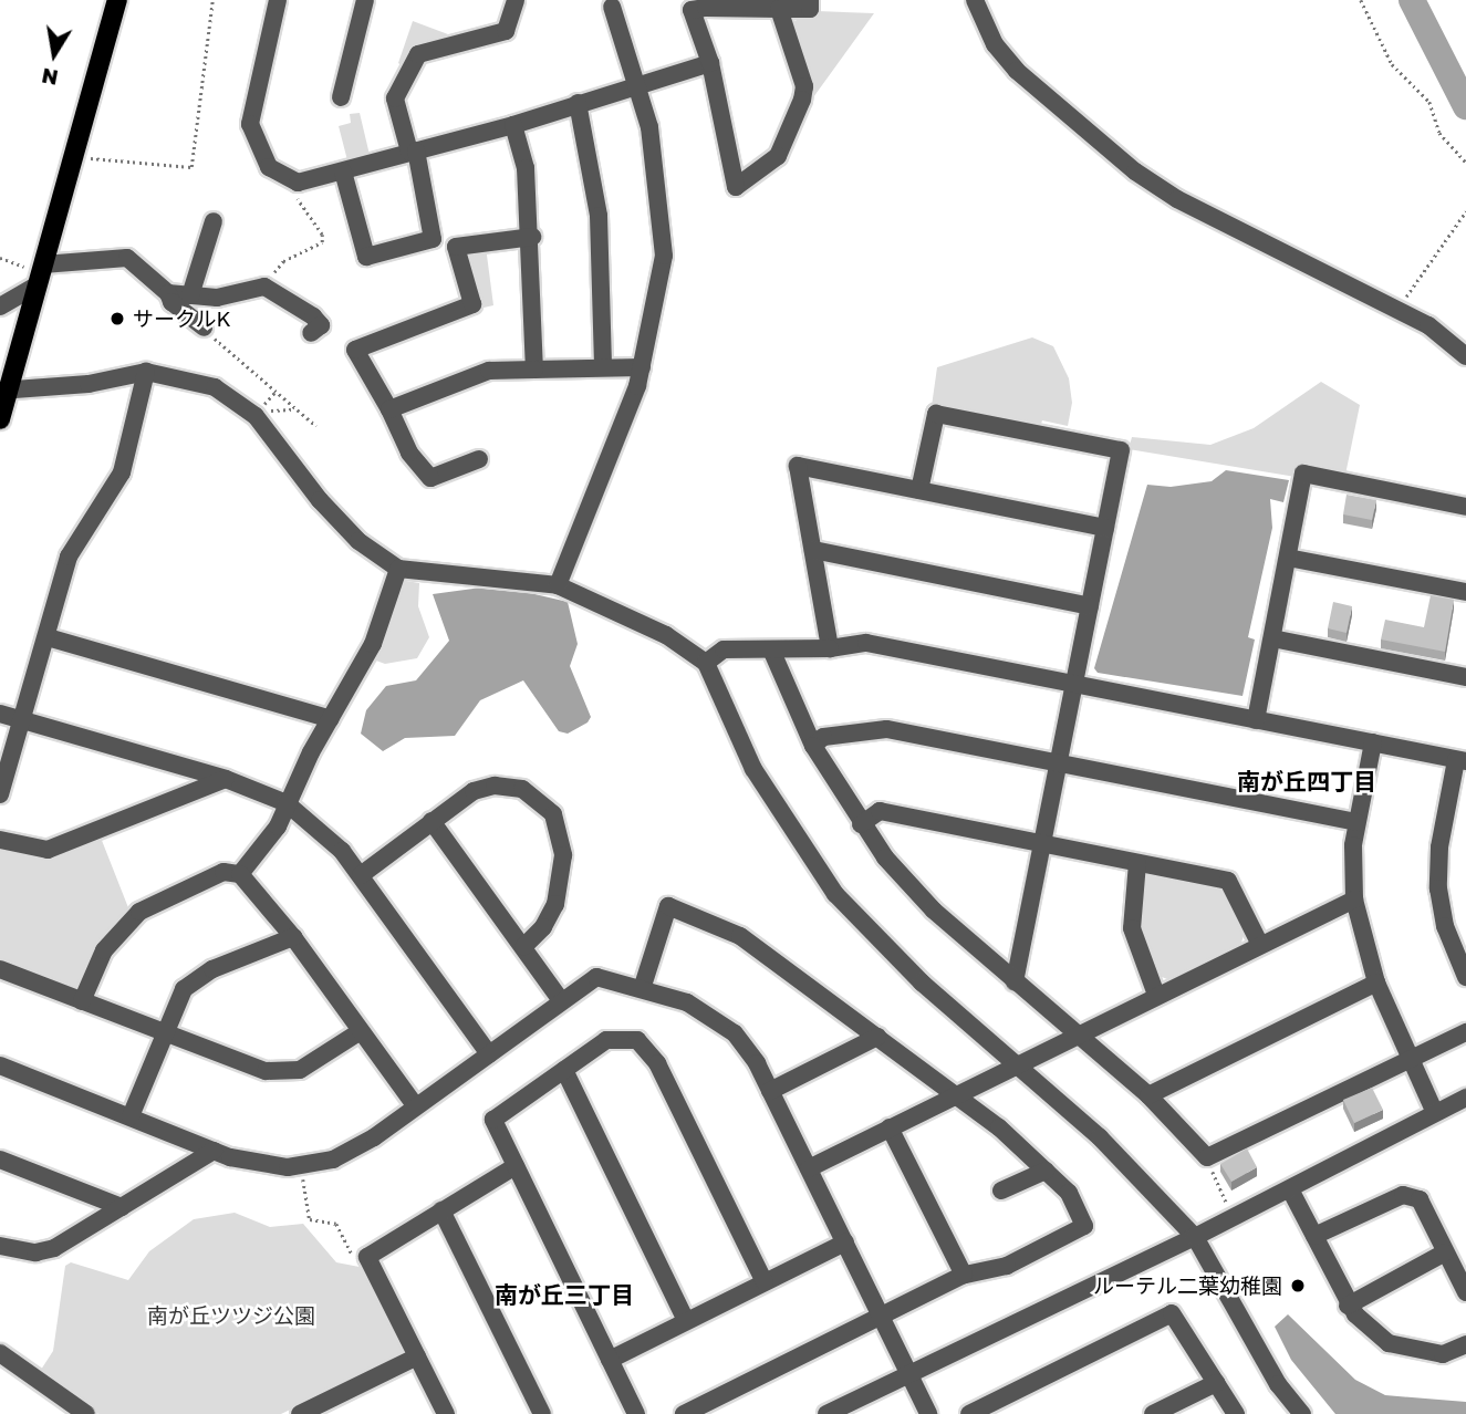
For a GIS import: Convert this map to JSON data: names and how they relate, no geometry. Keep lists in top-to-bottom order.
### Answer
{
  "districts": ["南が丘四丁目", "南が丘三丁目"],
  "parks": ["南が丘ツツジ公園"],
  "places": ["サークルK", "ルーテル二葉幼稚園"],
  "north": "bottom"
}
